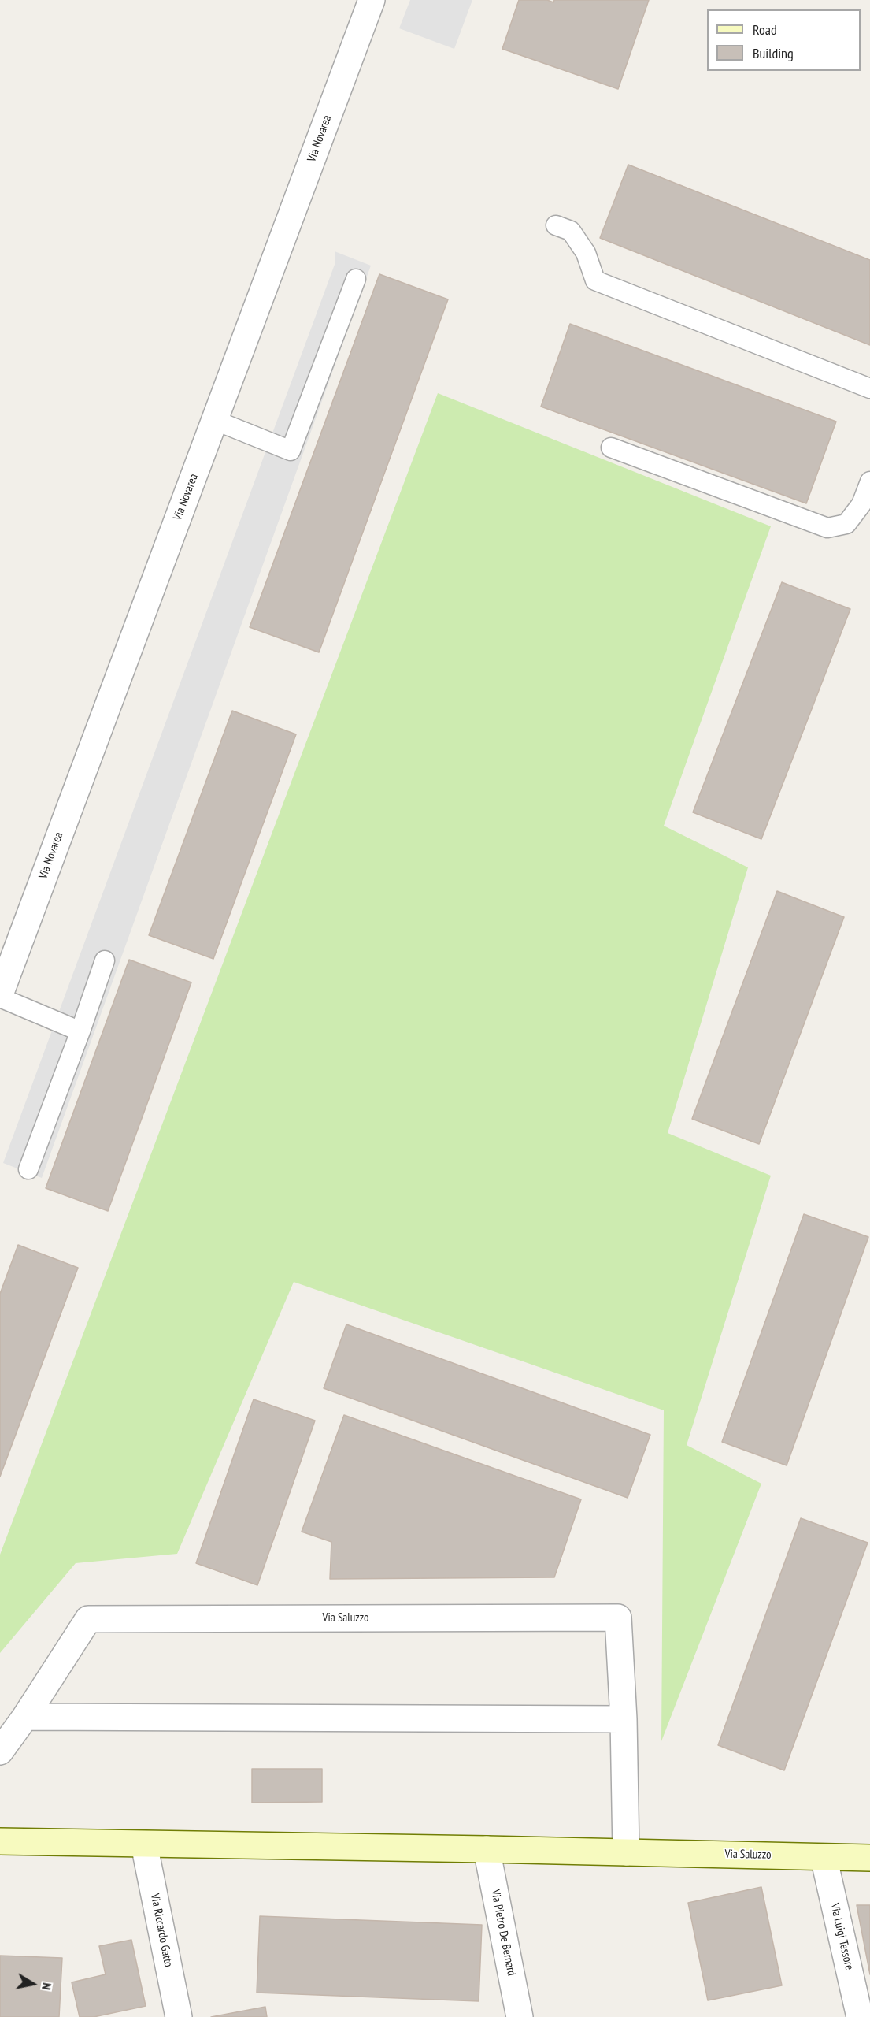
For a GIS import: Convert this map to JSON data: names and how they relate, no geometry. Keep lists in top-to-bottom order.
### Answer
{
  "streets": {
    "main road": ["Via Saluzzo"],
    "street": [
      "Via Novarea",
      "Via Riccardo Gatto",
      "Via Pietro De Bernard",
      "Via Luigi Tessore"
    ]
  },
  "crossings": [
    ["Via Saluzzo", "Via Riccardo Gatto"],
    ["Via Saluzzo", "Via Pietro De Bernard"],
    ["Via Saluzzo", "Via Luigi Tessore"]
  ],
  "legend": ["Road", "Building"],
  "north": "right"
}
